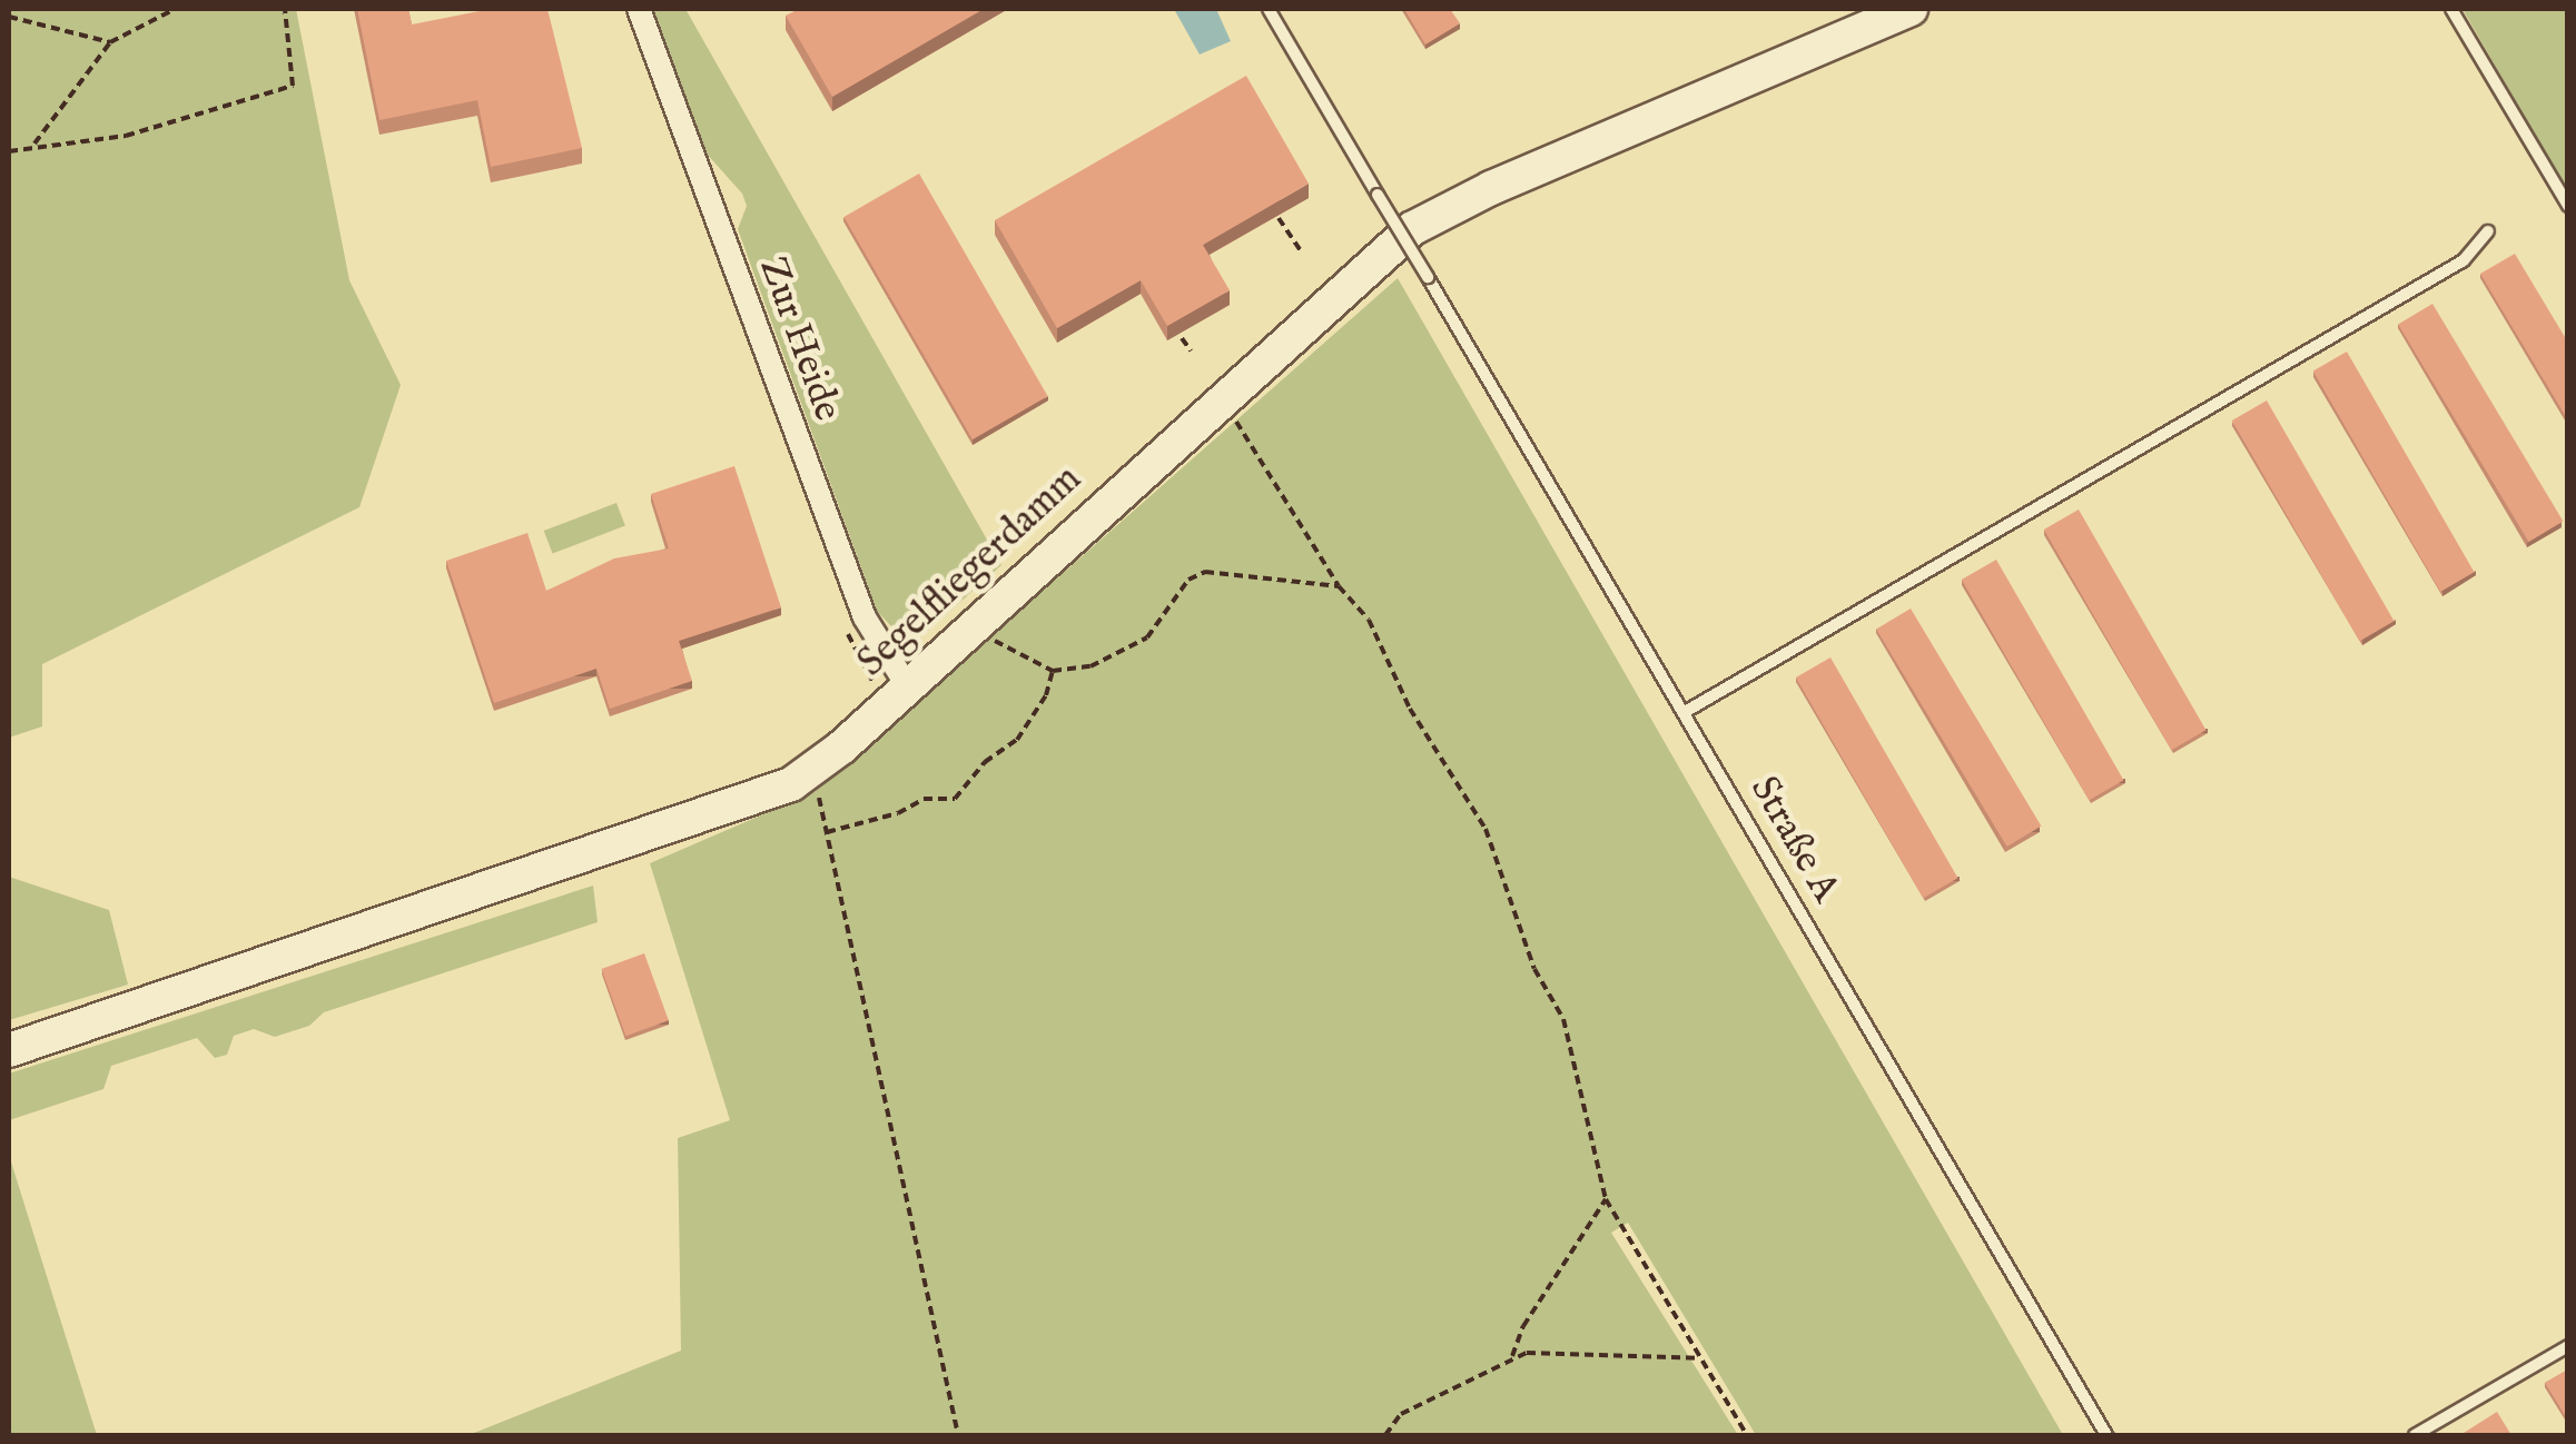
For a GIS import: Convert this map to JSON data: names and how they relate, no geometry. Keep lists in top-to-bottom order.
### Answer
{
  "streets": {
    "street": ["Zur Heide", "Segelfliegerdamm"],
    "lane": ["Straße A"]
  },
  "crossings": [
    ["Zur Heide", "Segelfliegerdamm"]
  ]
}
